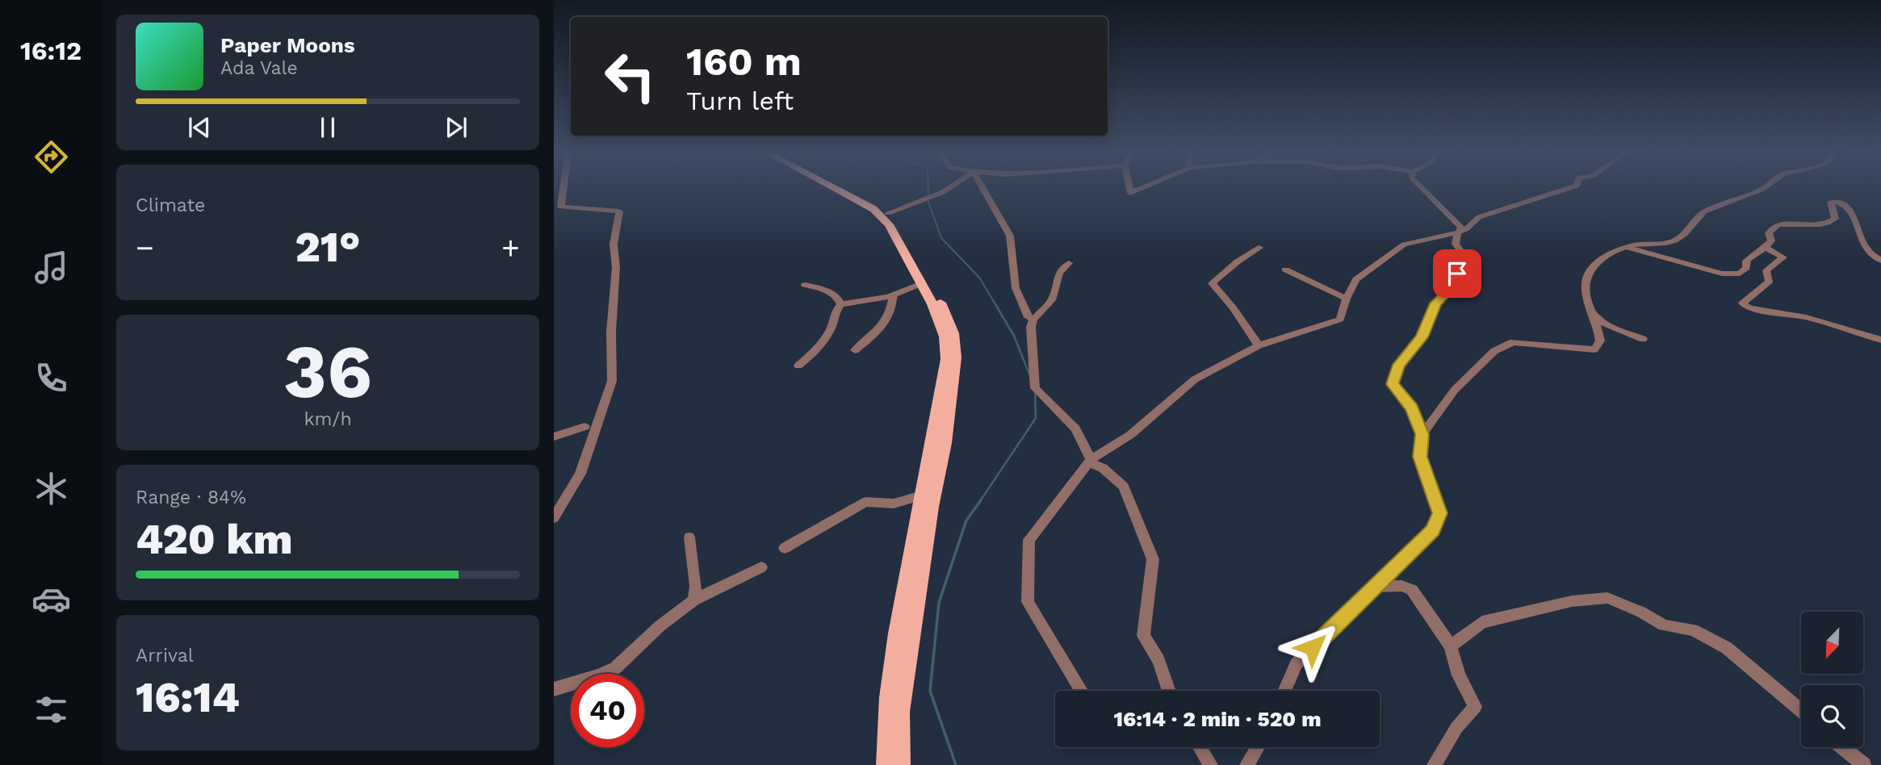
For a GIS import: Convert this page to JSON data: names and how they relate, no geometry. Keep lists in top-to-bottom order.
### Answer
{
  "north": "bottom left",
  "page": {
    "tabs": "16:12",
    "turn": ["160 m", "Turn left"],
    "song": ["Paper Moons", "Ada Vale"],
    "tile": [
      "Climate",
      ["36", "km/h"],
      ["Range · 84%", "420 km"],
      ["Arrival", "16:14"]
    ],
    "heat": ["−", "21°", "+"],
    "limit": "40",
    "trip": "16:14 · 2 min · 520 m"
  }
}
